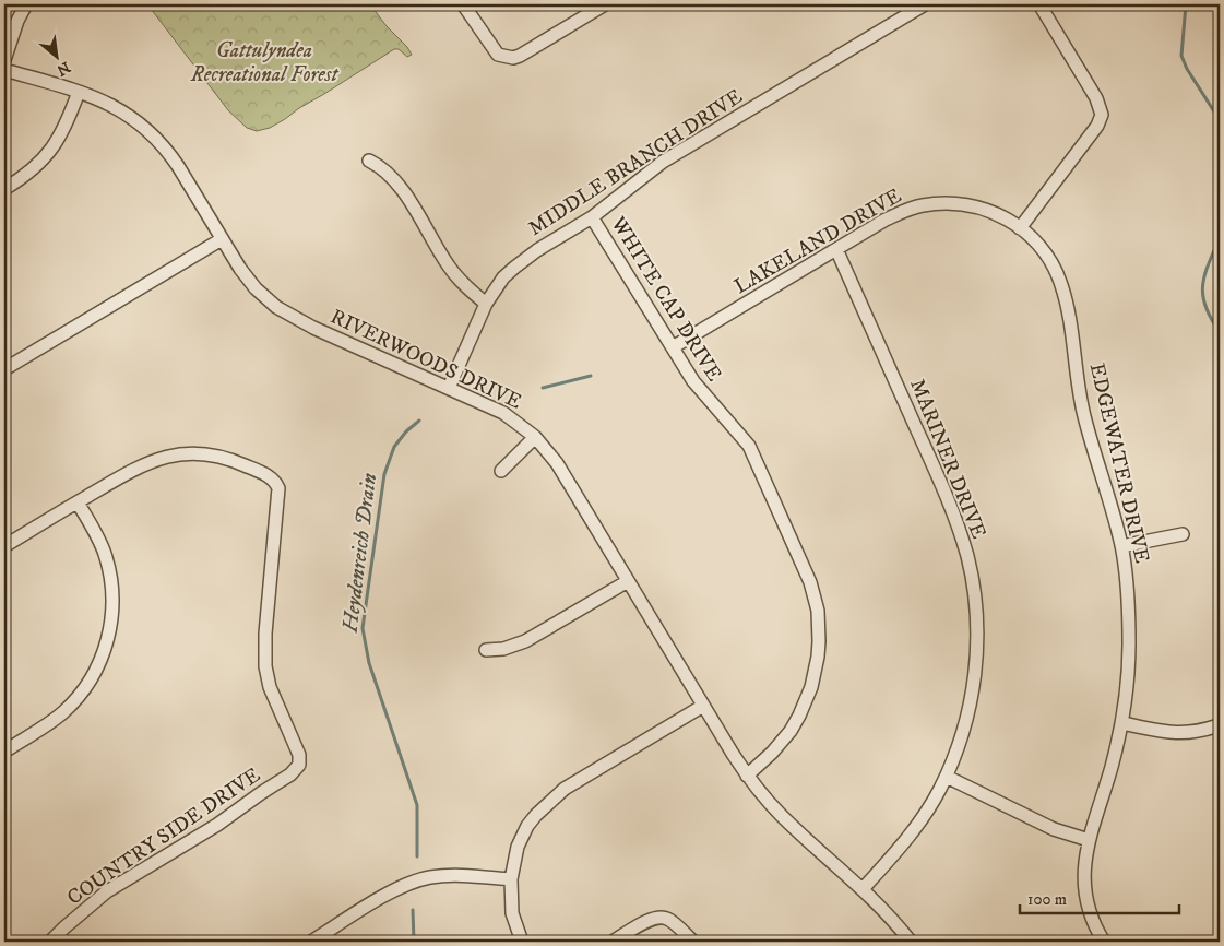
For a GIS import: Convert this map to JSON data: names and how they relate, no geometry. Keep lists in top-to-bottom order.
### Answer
{
  "streets": {
    "street": [
      "MIDDLE BRANCH DRIVE",
      "LAKELAND DRIVE",
      "WHITE CAP DRIVE",
      "RIVERWOODS DRIVE",
      "MARINER DRIVE",
      "EDGEWATER DRIVE",
      "COUNTRY SIDE DRIVE"
    ]
  },
  "crossings": [
    ["MIDDLE BRANCH DRIVE", "WHITE CAP DRIVE"],
    ["MIDDLE BRANCH DRIVE", "RIVERWOODS DRIVE"],
    ["LAKELAND DRIVE", "WHITE CAP DRIVE"],
    ["LAKELAND DRIVE", "MARINER DRIVE"],
    ["LAKELAND DRIVE", "EDGEWATER DRIVE"],
    ["WHITE CAP DRIVE", "RIVERWOODS DRIVE"],
    ["RIVERWOODS DRIVE", "MARINER DRIVE"]
  ],
  "water": ["Heydenreich Drain"],
  "parks": ["Gattulyndea Recreational Forest"],
  "scale_bar": "100 m",
  "north": "bottom right"
}
